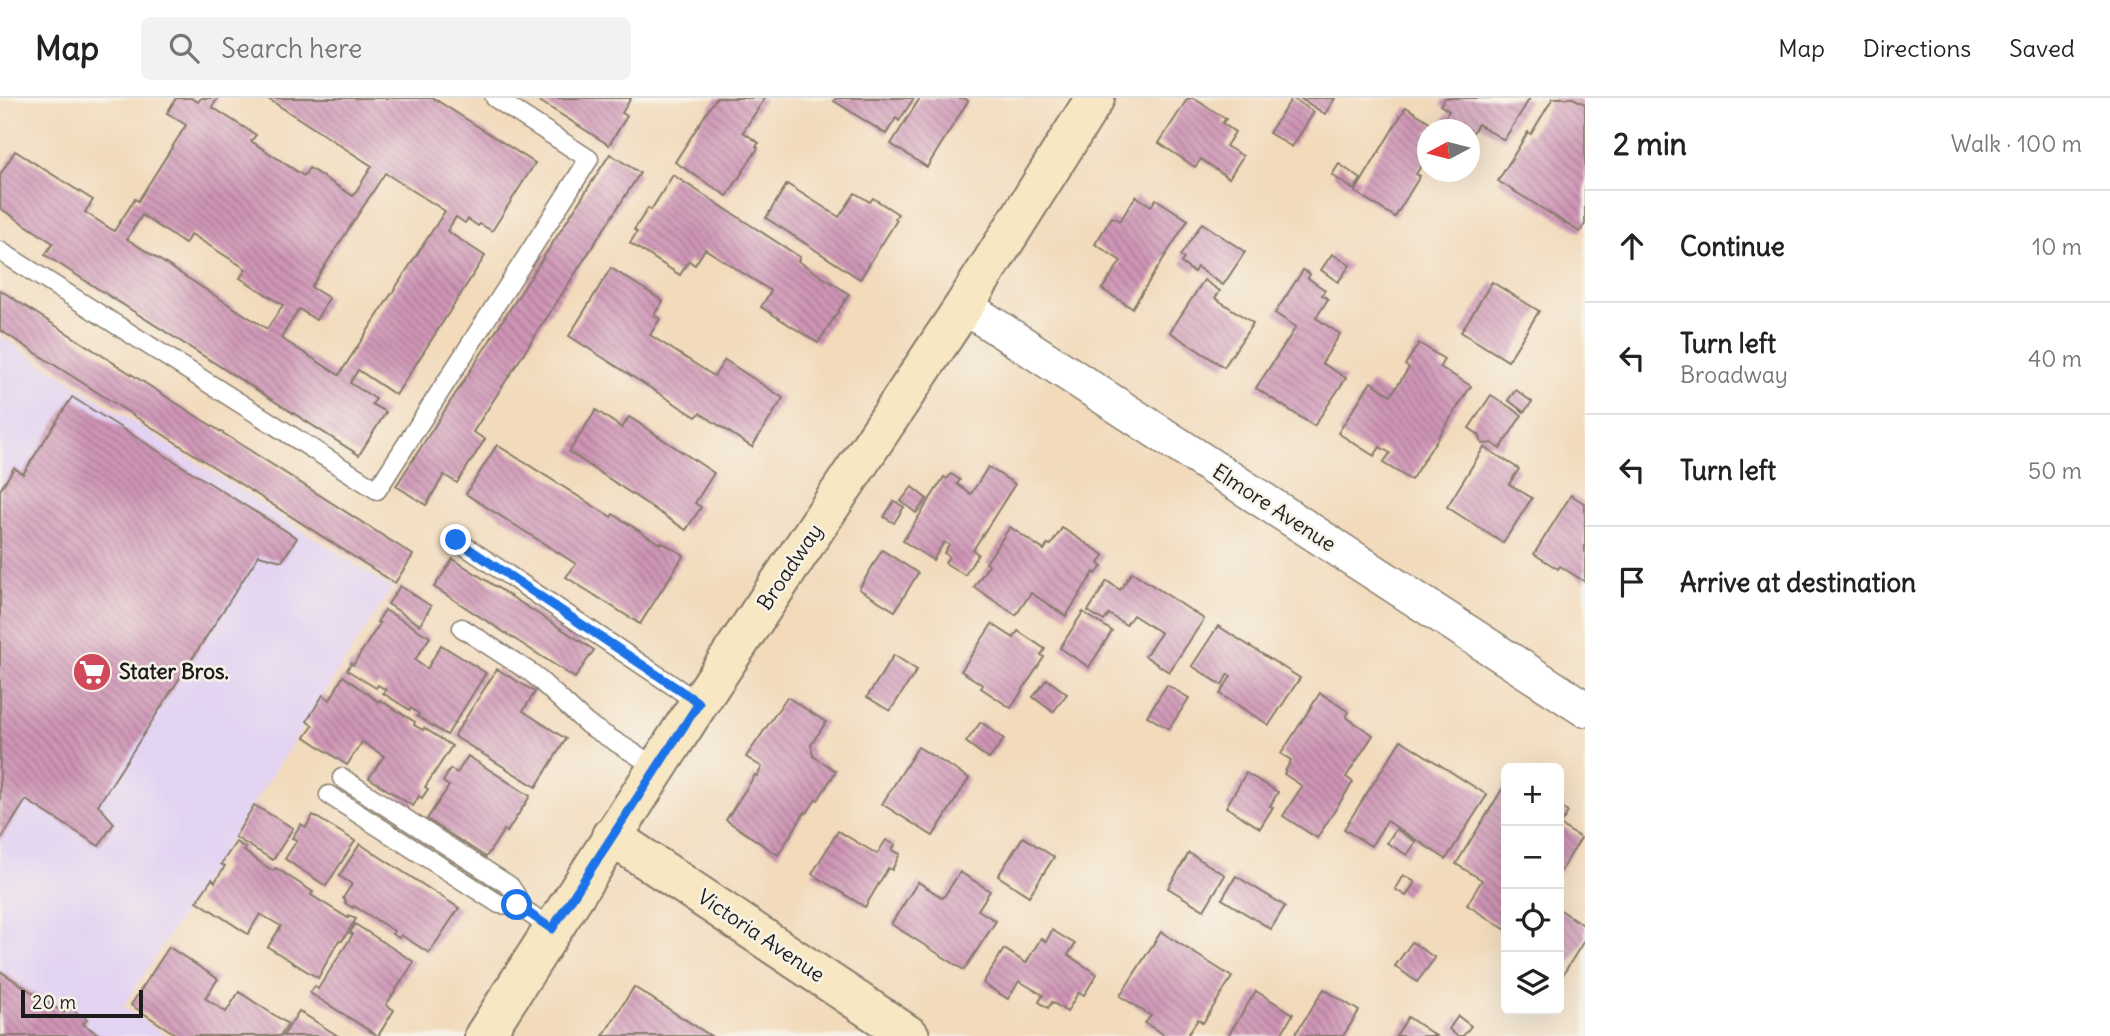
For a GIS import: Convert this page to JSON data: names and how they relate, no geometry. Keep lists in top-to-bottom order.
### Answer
{
  "streets": {
    "street": ["Elmore Avenue", "Broadway", "Victoria Avenue"]
  },
  "crossings": [
    ["Elmore Avenue", "Broadway"],
    ["Broadway", "Victoria Avenue"]
  ],
  "places": {
    "supermarket": ["Stater Bros."]
  },
  "scale_bar": "20 m",
  "north": "left",
  "page": {
    "header": "Map",
    "search": "Search here",
    "nav": ["Map", "Directions", "Saved"],
    "heading": ["2 min", "Walk · 100 m"],
    "list": [
      ["Continue", "10 m"],
      ["Turn left", "Broadway", "40 m"],
      ["Turn left", "50 m"],
      "Arrive at destination"
    ],
    "map_buttons": ["+", "−"],
    "scale": "20 m"
  }
}
